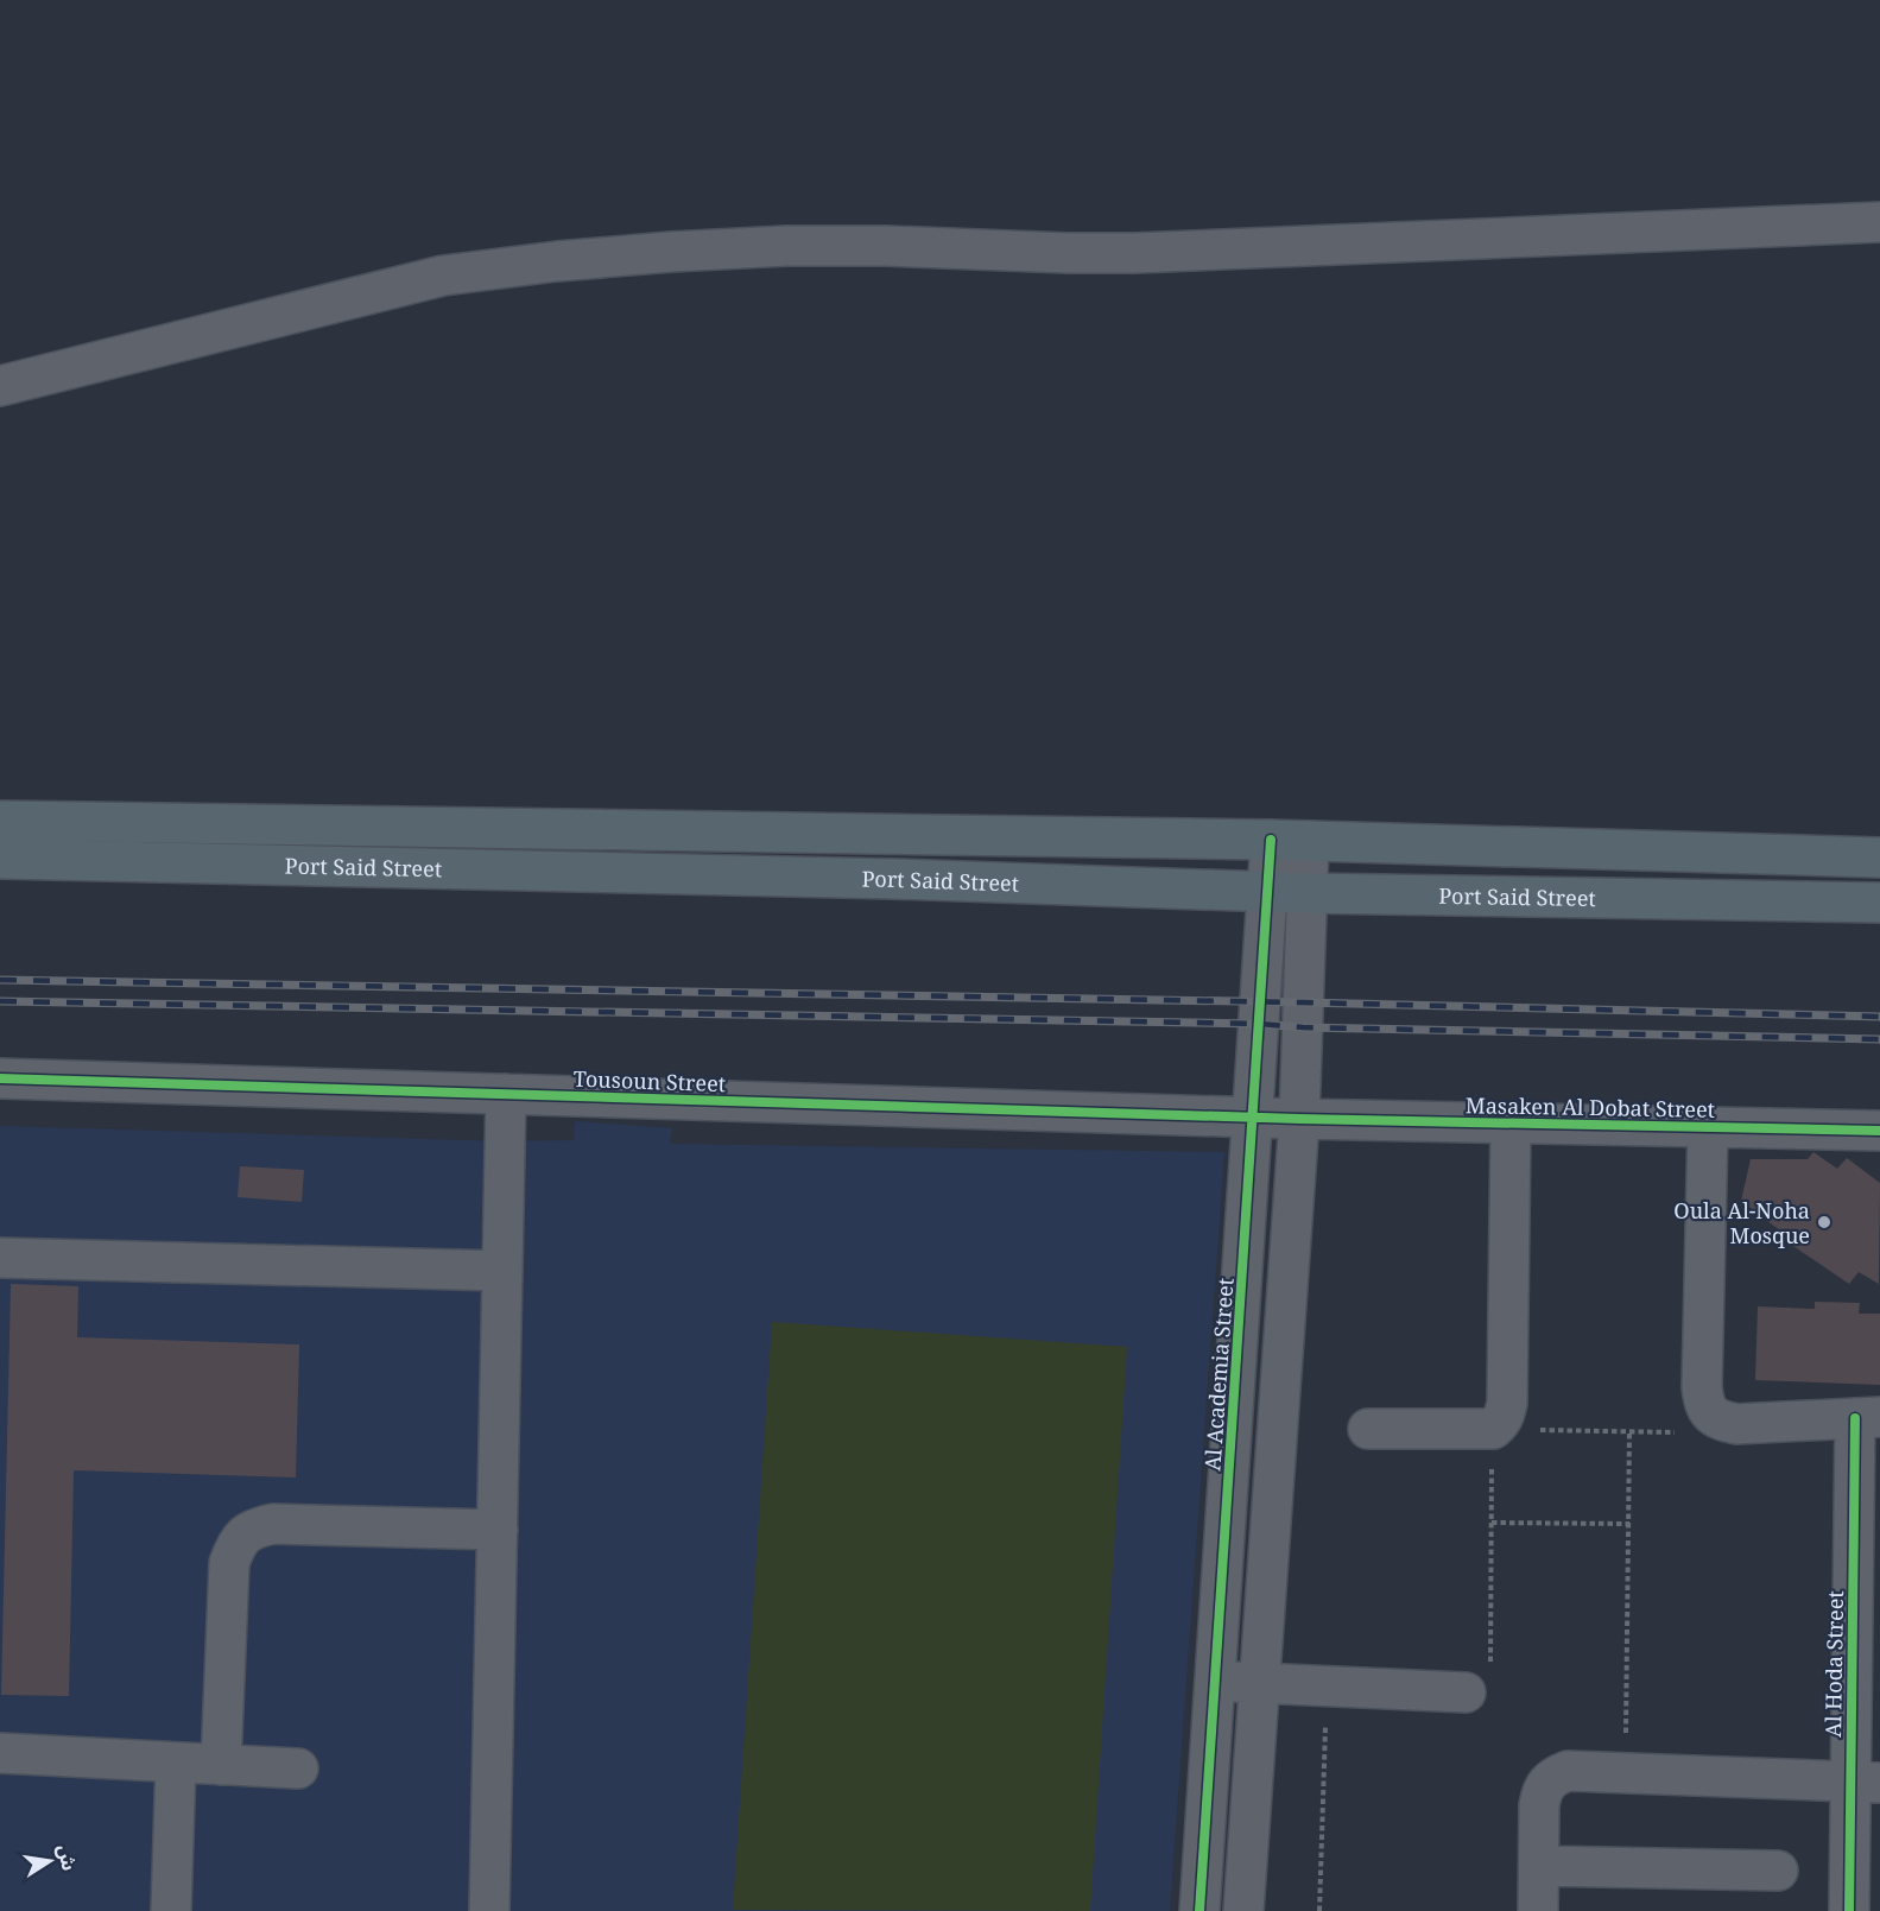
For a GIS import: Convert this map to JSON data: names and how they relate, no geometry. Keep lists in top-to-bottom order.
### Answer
{
  "streets": {
    "main road": ["Port Said Street"],
    "street": [
      "Tousoun Street",
      "Masaken Al Dobat Street",
      "Al Academia Street",
      "Al Hoda Street"
    ]
  },
  "crossings": [
    ["Port Said Street", "Al Academia Street"],
    ["Tousoun Street", "Masaken Al Dobat Street"],
    ["Tousoun Street", "Al Academia Street"]
  ],
  "places": ["Oula Al-Noha Mosque"],
  "north": "right"
}
